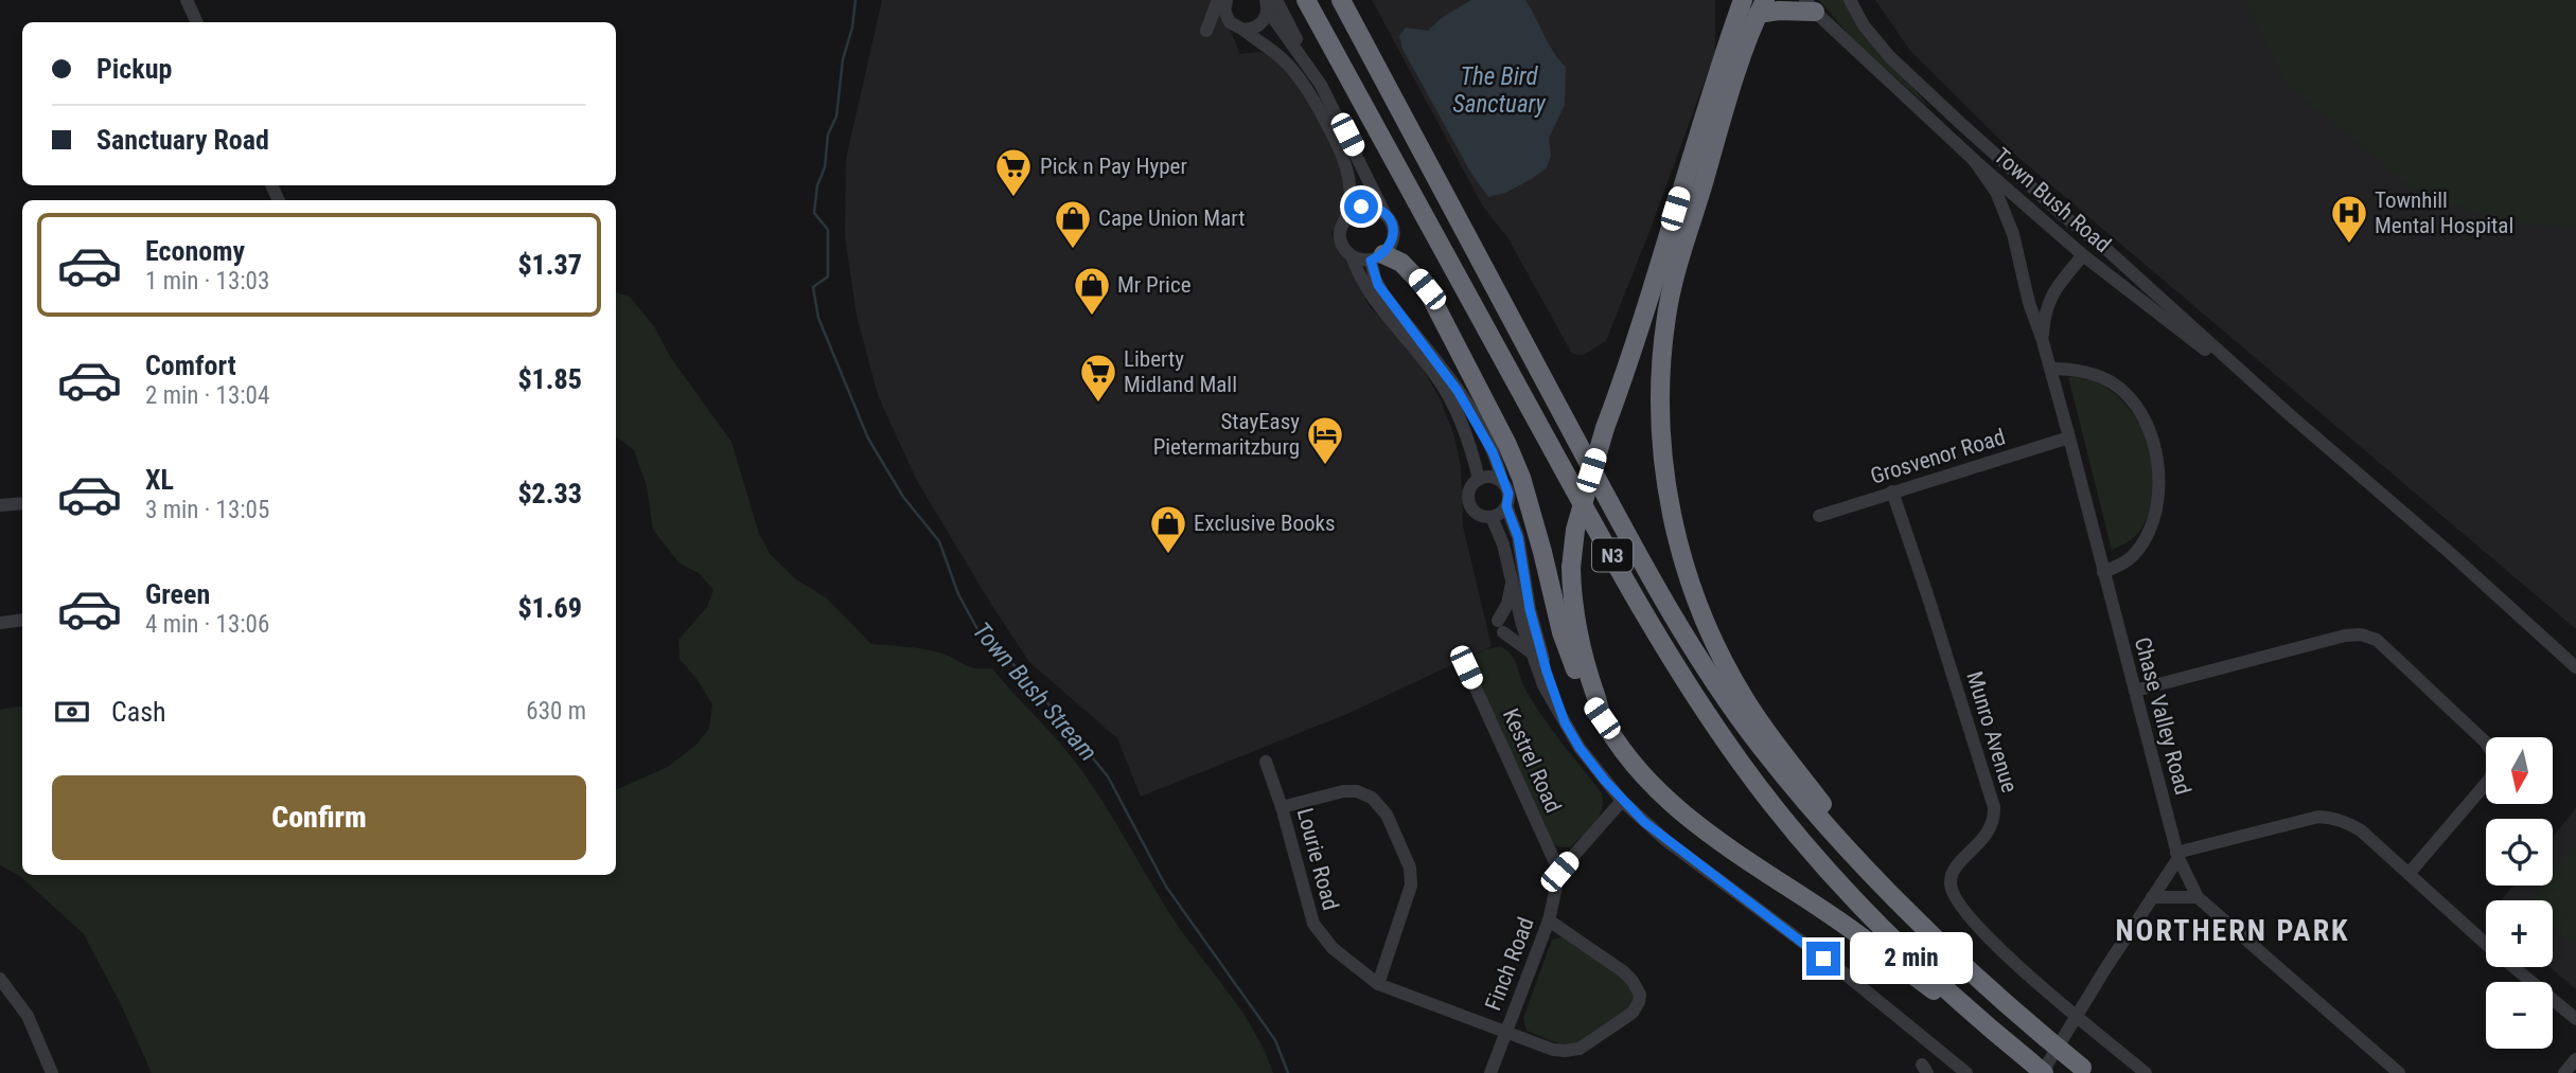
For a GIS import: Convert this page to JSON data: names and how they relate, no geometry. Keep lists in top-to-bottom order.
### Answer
{
  "streets": {
    "highway": ["N3"],
    "street": [
      "Town Bush Road",
      "Grosvenor Road",
      "Chase Valley Road",
      "Munro Avenue",
      "Kestrel Road",
      "Lourie Road",
      "Finch Road"
    ]
  },
  "crossings": [
    ["Town Bush Road", "Chase Valley Road"],
    ["Grosvenor Road", "Chase Valley Road"],
    ["Grosvenor Road", "Munro Avenue"],
    ["Kestrel Road", "Finch Road"],
    ["Lourie Road", "Finch Road"]
  ],
  "districts": ["NORTHERN PARK"],
  "water": ["The Bird Sanctuary", "Town Bush Stream"],
  "places": {
    "supermarket": ["Pick n Pay Hyper", "Liberty Midland Mall"],
    "hospital": ["Townhill Mental Hospital"],
    "shop": ["Cape Union Mart", "Mr Price", "Exclusive Books"],
    "hotel": ["StayEasy Pietermaritzburg"]
  },
  "north": "bottom",
  "page": {
    "banner": ["Pickup", "Sanctuary Road"],
    "list": [
      {
        "name": "Economy",
        "note": "1 min · 13:03",
        "value": "$1.37"
      },
      {
        "name": "Comfort",
        "note": "2 min · 13:04",
        "value": "$1.85"
      },
      {
        "name": "XL",
        "note": "3 min · 13:05",
        "value": "$2.33"
      },
      {
        "name": "Green",
        "note": "4 min · 13:06",
        "value": "$1.69"
      }
    ],
    "pay": ["Cash", "630 m"],
    "map_buttons": ["+", "−"],
    "buttons": "Confirm",
    "bubble": "2 min"
  }
}
